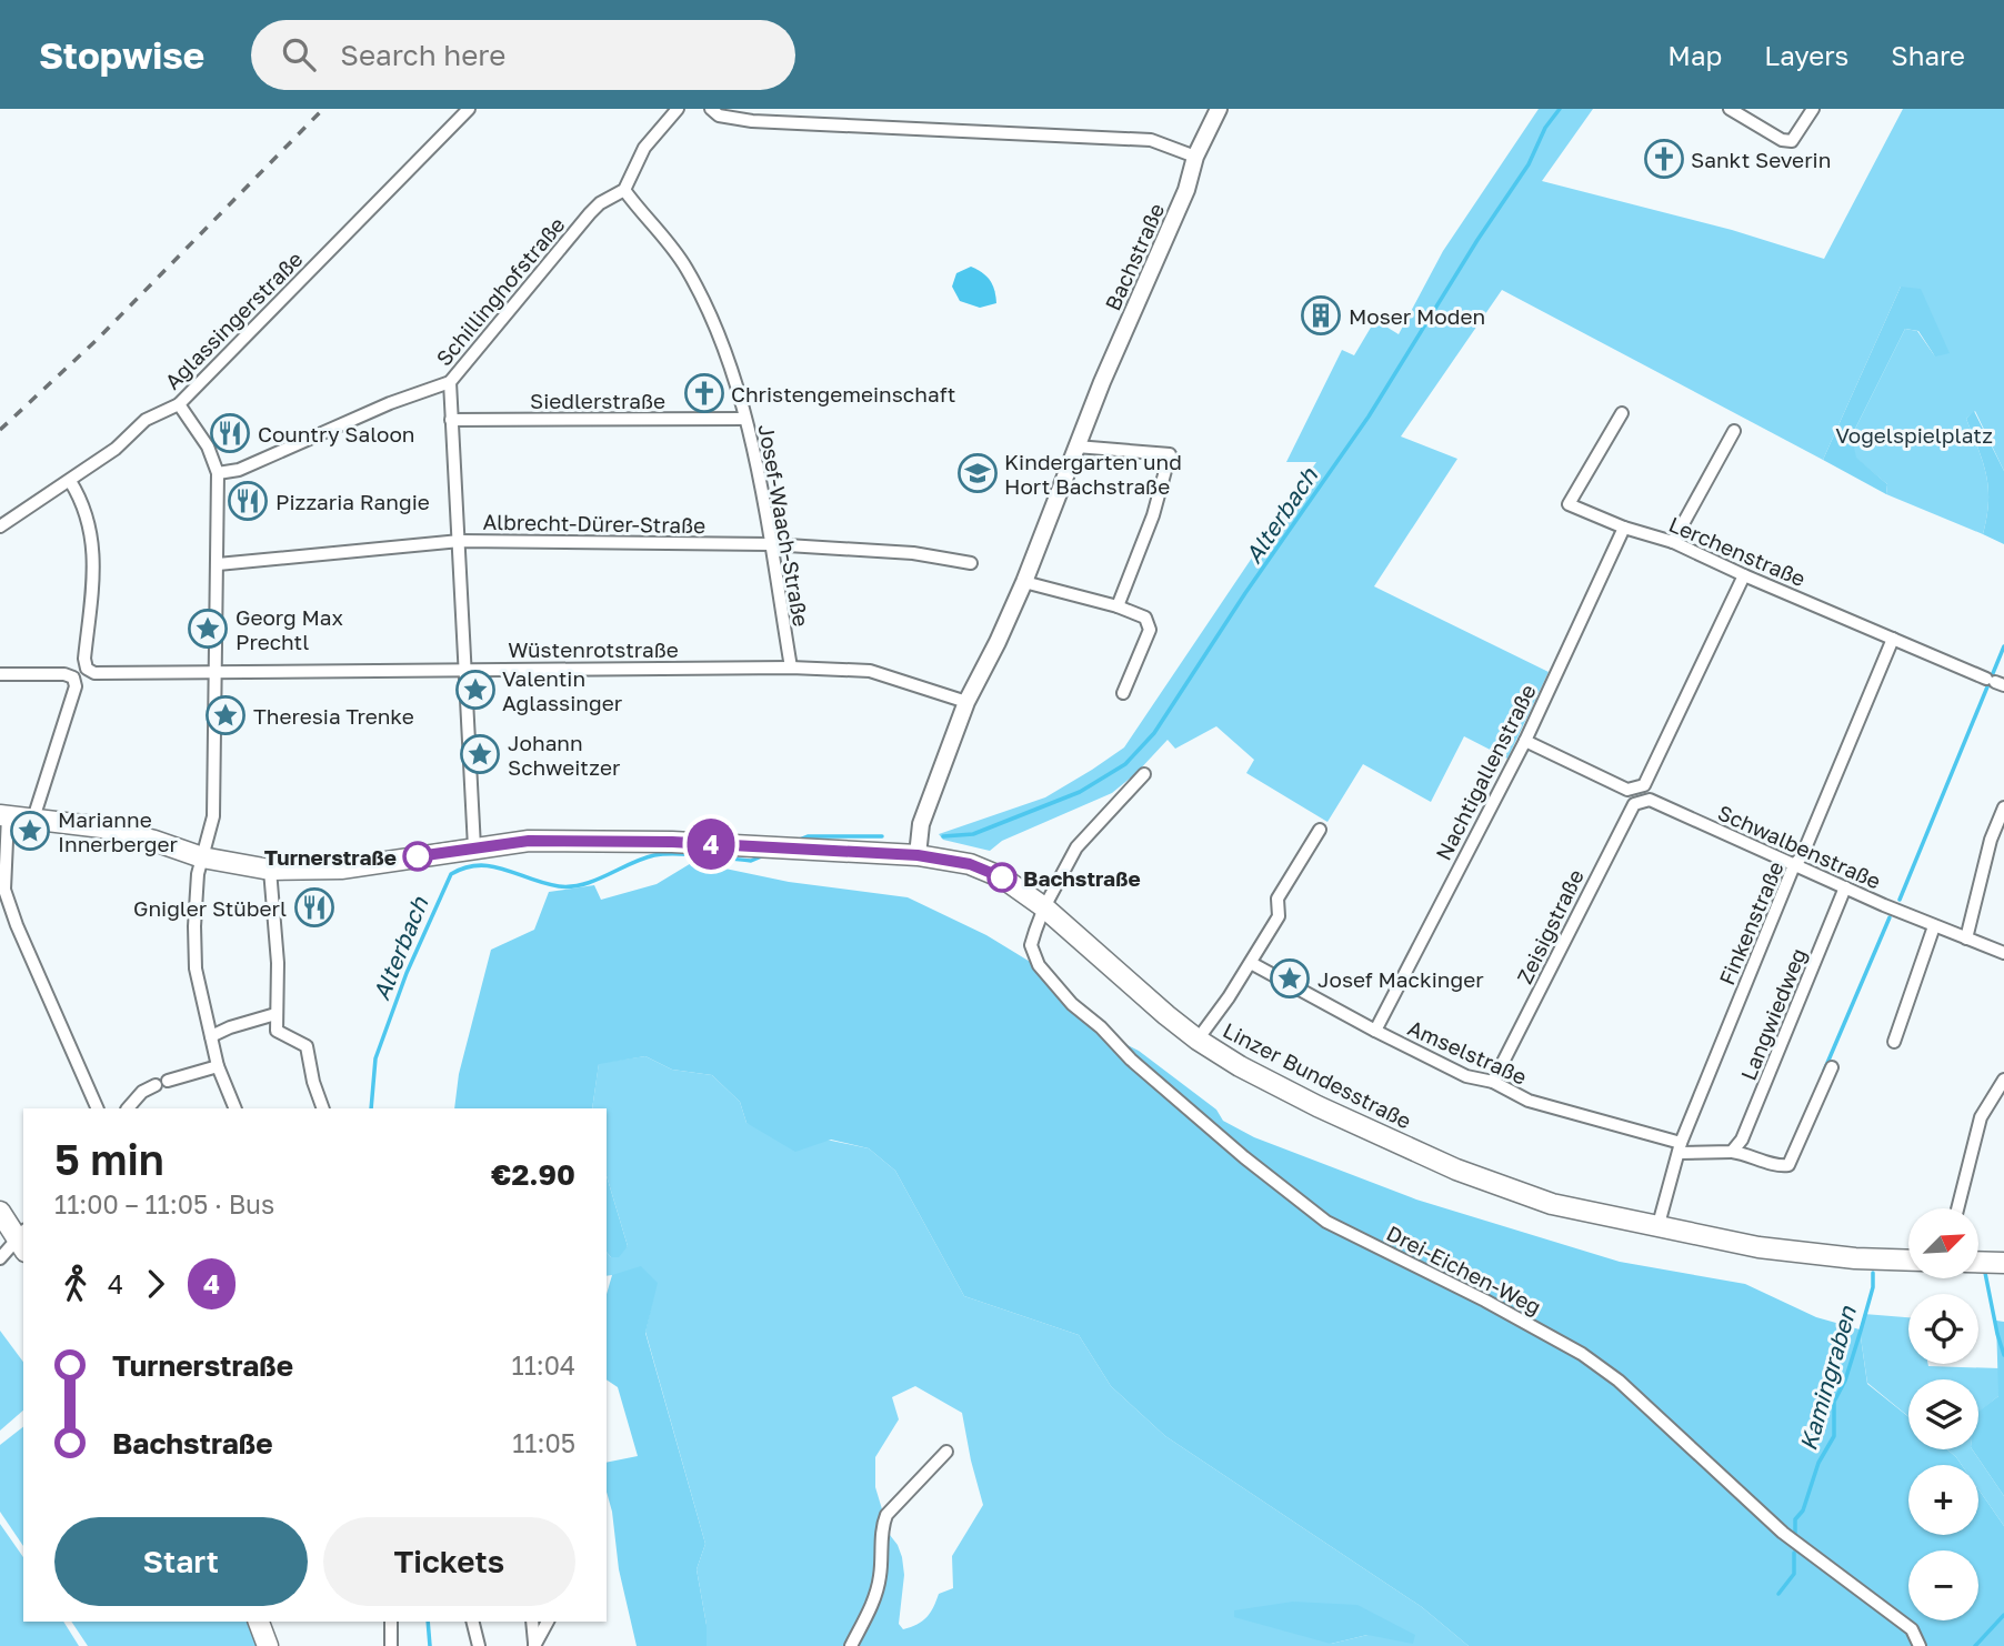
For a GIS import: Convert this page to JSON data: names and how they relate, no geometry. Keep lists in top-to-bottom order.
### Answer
{
  "streets": {
    "main road": ["Linzer Bundesstraße"],
    "street": [
      "Bachstraße",
      "Schillinghofstraße",
      "Aglassingerstraße",
      "Siedlerstraße",
      "Albrecht-Dürer-Straße",
      "Josef-Waach-Straße",
      "Lerchenstraße",
      "Wüstenrotstraße",
      "Nachtigallenstraße",
      "Schwalbenstraße",
      "Finkenstraße",
      "Zeisigstraße",
      "Langwiedweg",
      "Amselstraße",
      "Drei-Eichen-Weg"
    ]
  },
  "crossings": [
    ["Bachstraße", "Wüstenrotstraße"],
    ["Bachstraße", "Linzer Bundesstraße"],
    ["Schillinghofstraße", "Josef-Waach-Straße"],
    ["Aglassingerstraße", "Wüstenrotstraße"],
    ["Siedlerstraße", "Josef-Waach-Straße"],
    ["Albrecht-Dürer-Straße", "Josef-Waach-Straße"],
    ["Josef-Waach-Straße", "Wüstenrotstraße"],
    ["Lerchenstraße", "Nachtigallenstraße"],
    ["Lerchenstraße", "Finkenstraße"],
    ["Nachtigallenstraße", "Amselstraße"],
    ["Schwalbenstraße", "Finkenstraße"],
    ["Schwalbenstraße", "Zeisigstraße"],
    ["Schwalbenstraße", "Langwiedweg"],
    ["Finkenstraße", "Amselstraße"],
    ["Finkenstraße", "Linzer Bundesstraße"],
    ["Zeisigstraße", "Amselstraße"],
    ["Linzer Bundesstraße", "Drei-Eichen-Weg"]
  ],
  "water": ["Alterbach", "Kamingraben"],
  "parks": ["Vogelspielplatz"],
  "places": {
    "church": ["Sankt Severin", "Christengemeinschaft"],
    "building": ["Moser Moden"],
    "restaurant": ["Country Saloon", "Pizzaria Rangie", "Gnigler Stüberl"],
    "school or university": ["Kindergarten und Hort Bachstraße"],
    "place": [
      "Georg Max Prechtl",
      "Valentin Aglassinger",
      "Theresia Trenke",
      "Johann Schweitzer",
      "Marianne Innerberger",
      "Josef Mackinger"
    ],
    "other": ["Turnerstraße", "Bachstraße"]
  },
  "lines": ["bus line 4"],
  "north": "top right",
  "page": {
    "header": "Stopwise",
    "search": "Search here",
    "nav": ["Map", "Layers", "Share"],
    "on_map": "4",
    "heading": ["5 min", "11:00 – 11:05 · Bus", "€2.90"],
    "map_buttons": ["+", "−"],
    "legs": ["4", "4"],
    "list": [
      {
        "name": "Turnerstraße",
        "value": "11:04"
      },
      {
        "name": "Bachstraße",
        "value": "11:05"
      }
    ],
    "buttons": ["Start", "Tickets"]
  }
}
